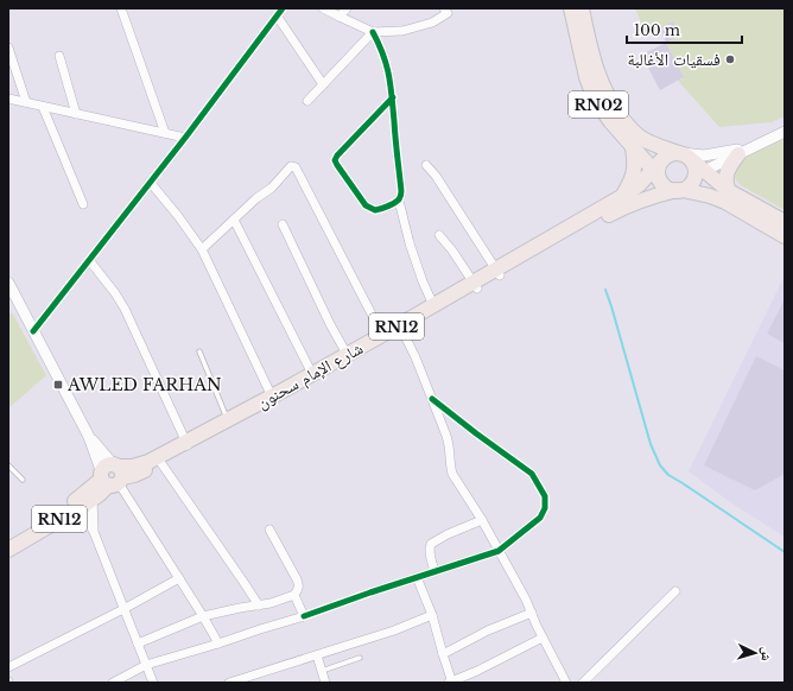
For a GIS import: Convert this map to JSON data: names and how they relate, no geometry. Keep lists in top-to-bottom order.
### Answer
{
  "streets": {
    "main road": ["RN02", "RN12", "شارع الإمام سحنون"]
  },
  "crossings": [
    ["RN02", "RN12"],
    ["RN02", "شارع الإمام سحنون"],
    ["RN12", "شارع الإمام سحنون"]
  ],
  "places": {
    "other": ["فسقيات الأغالبة"],
    "transit": ["AWLED FARHAN"]
  },
  "scale_bar": "100 m",
  "north": "right"
}
